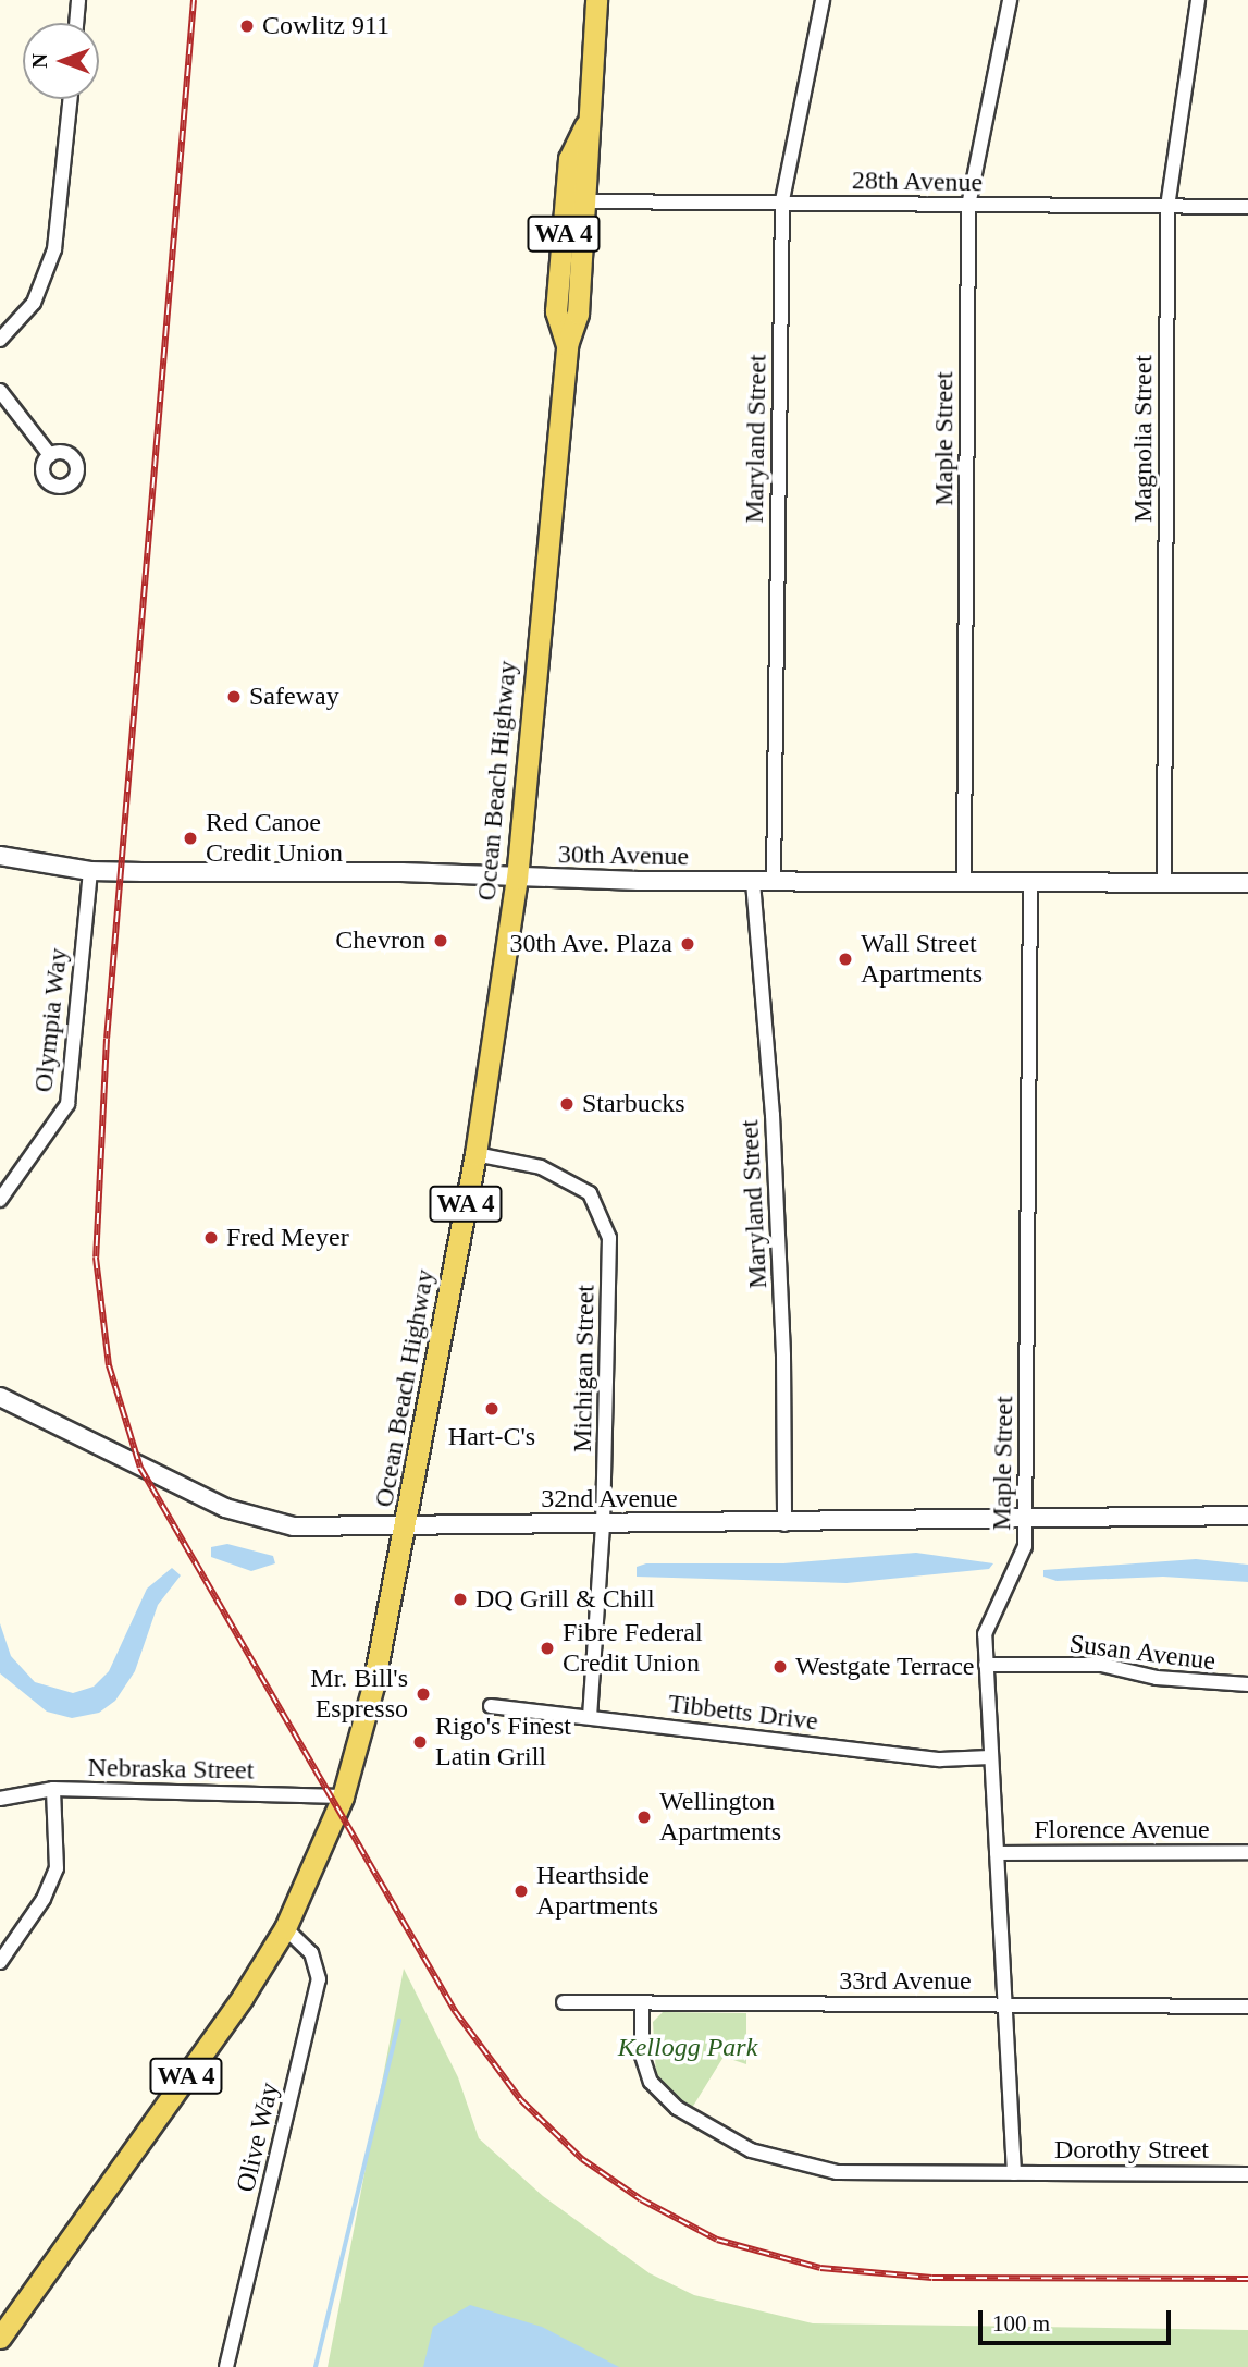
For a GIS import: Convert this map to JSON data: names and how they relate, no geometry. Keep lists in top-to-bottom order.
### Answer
{
  "streets": {
    "main road": ["WA 4", "Ocean Beach Highway"],
    "street": [
      "28th Avenue",
      "Maryland Street",
      "Maple Street",
      "Magnolia Street",
      "30th Avenue",
      "Olympia Way",
      "Michigan Street",
      "32nd Avenue",
      "Susan Avenue",
      "Tibbetts Drive",
      "Nebraska Street",
      "Florence Avenue",
      "33rd Avenue",
      "Olive Way",
      "Dorothy Street"
    ]
  },
  "crossings": [
    ["28th Avenue", "Maryland Street"],
    ["28th Avenue", "Maple Street"],
    ["28th Avenue", "Magnolia Street"],
    ["28th Avenue", "Ocean Beach Highway"],
    ["Maryland Street", "30th Avenue"],
    ["Maryland Street", "32nd Avenue"],
    ["Maple Street", "30th Avenue"],
    ["Maple Street", "32nd Avenue"],
    ["Maple Street", "Susan Avenue"],
    ["Maple Street", "Tibbetts Drive"],
    ["Maple Street", "Florence Avenue"],
    ["Maple Street", "33rd Avenue"],
    ["Maple Street", "Dorothy Street"],
    ["Magnolia Street", "30th Avenue"],
    ["Ocean Beach Highway", "30th Avenue"],
    ["Ocean Beach Highway", "Michigan Street"],
    ["Ocean Beach Highway", "32nd Avenue"],
    ["Ocean Beach Highway", "Nebraska Street"],
    ["Ocean Beach Highway", "Olive Way"],
    ["30th Avenue", "Olympia Way"],
    ["Michigan Street", "32nd Avenue"],
    ["Michigan Street", "Tibbetts Drive"],
    ["33rd Avenue", "Dorothy Street"]
  ],
  "parks": ["Kellogg Park"],
  "places": [
    "Cowlitz 911",
    "Safeway",
    "Red Canoe Credit Union",
    "Chevron",
    "30th Ave. Plaza",
    "Wall Street Apartments",
    "Starbucks",
    "Fred Meyer",
    "Hart-C's",
    "DQ Grill & Chill",
    "Fibre Federal Credit Union",
    "Westgate Terrace",
    "Mr. Bill's Espresso",
    "Rigo's Finest Latin Grill",
    "Wellington Apartments",
    "Hearthside Apartments"
  ],
  "scale_bar": "100 m",
  "north": "left"
}
